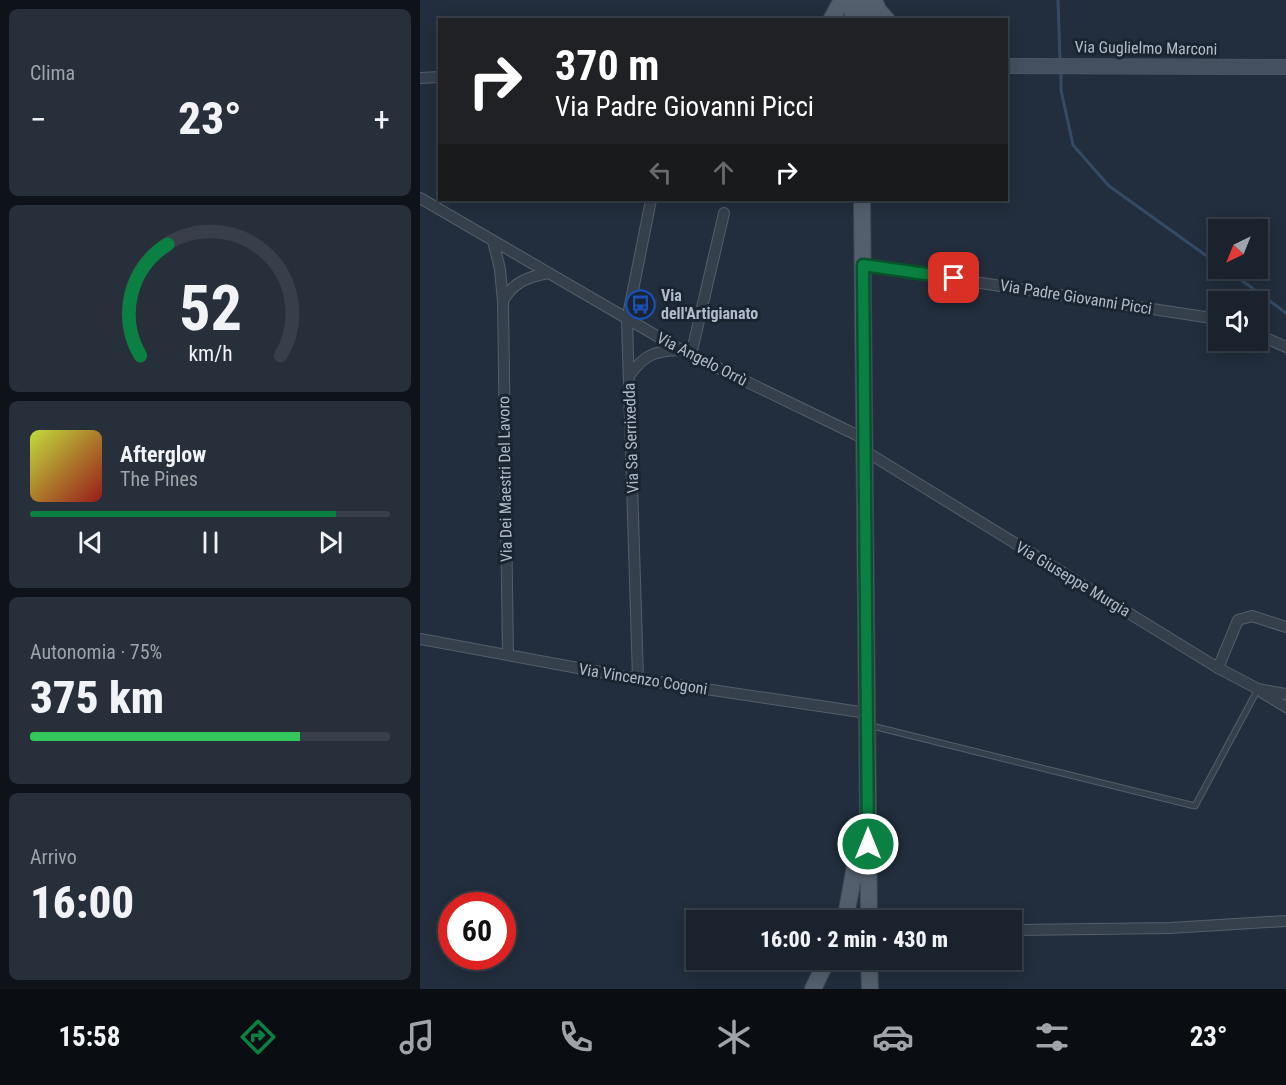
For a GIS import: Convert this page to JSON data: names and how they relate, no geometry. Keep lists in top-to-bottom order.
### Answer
{
  "streets": {
    "main road": ["Via Guglielmo Marconi"],
    "street": [
      "Via Padre Giovanni Picci",
      "Via Angelo Orrù",
      "Via Sa Serrixedda",
      "Via Dei Maestri Del Lavoro",
      "Via Giuseppe Murgia",
      "Via Vincenzo Cogoni"
    ]
  },
  "crossings": [
    ["Via Angelo Orrù", "Via Sa Serrixedda"],
    ["Via Angelo Orrù", "Via Dei Maestri Del Lavoro"],
    ["Via Angelo Orrù", "Via Giuseppe Murgia"],
    ["Via Sa Serrixedda", "Via Vincenzo Cogoni"],
    ["Via Dei Maestri Del Lavoro", "Via Vincenzo Cogoni"]
  ],
  "places": {
    "bus stop": ["Via dell'Artigianato"]
  },
  "north": "bottom left",
  "page": {
    "tile": [
      "Clima",
      ["Autonomia · 75%", "375 km"],
      ["Arrivo", "16:00"]
    ],
    "turn": ["370 m", "Via Padre Giovanni Picci"],
    "heat": ["−", "23°", "+"],
    "song": ["Afterglow", "The Pines"],
    "limit": "60",
    "trip": "16:00 · 2 min · 430 m",
    "tabs": ["15:58", "23°"],
    "gauge": ["52", "km/h"]
  }
}
